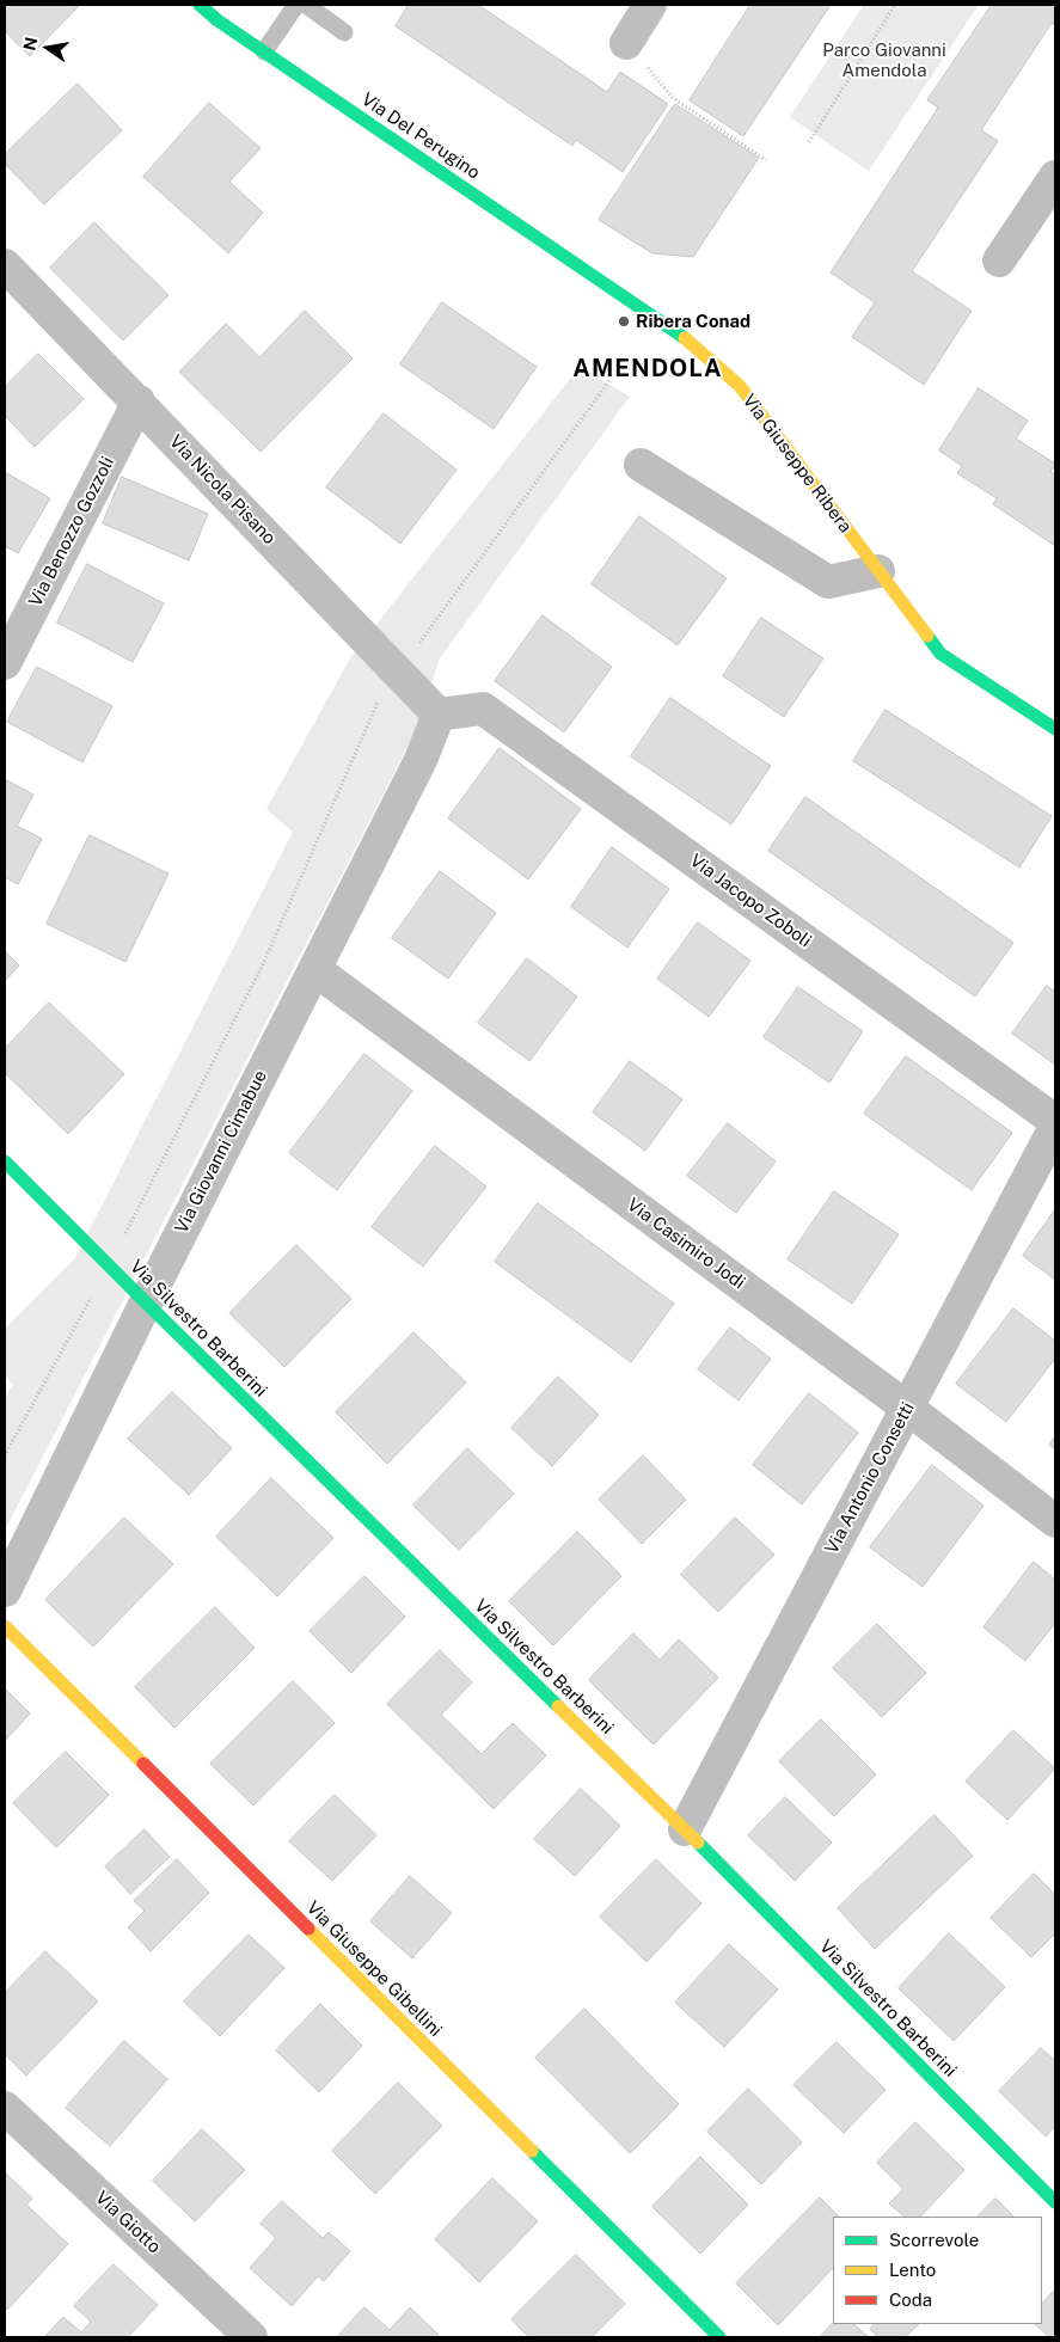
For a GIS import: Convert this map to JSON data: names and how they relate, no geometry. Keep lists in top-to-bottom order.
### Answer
{
  "streets": {
    "street": [
      "Via Del Perugino",
      "Via Giuseppe Ribera",
      "Via Nicola Pisano",
      "Via Benozzo Gozzoli",
      "Via Jacopo Zoboli",
      "Via Giovanni Cimabue",
      "Via Casimiro Jodi",
      "Via Silvestro Barberini",
      "Via Antonio Consetti",
      "Via Giuseppe Gibellini",
      "Via Giotto"
    ]
  },
  "crossings": [
    ["Via Del Perugino", "Via Giuseppe Ribera"],
    ["Via Nicola Pisano", "Via Benozzo Gozzoli"],
    ["Via Nicola Pisano", "Via Jacopo Zoboli"],
    ["Via Nicola Pisano", "Via Giovanni Cimabue"],
    ["Via Jacopo Zoboli", "Via Giovanni Cimabue"],
    ["Via Giovanni Cimabue", "Via Casimiro Jodi"],
    ["Via Giovanni Cimabue", "Via Silvestro Barberini"],
    ["Via Casimiro Jodi", "Via Antonio Consetti"],
    ["Via Silvestro Barberini", "Via Antonio Consetti"]
  ],
  "districts": ["AMENDOLA"],
  "parks": ["Parco Giovanni Amendola"],
  "places": ["Ribera Conad"],
  "legend": ["Scorrevole", "Lento", "Coda"],
  "north": "left"
}
